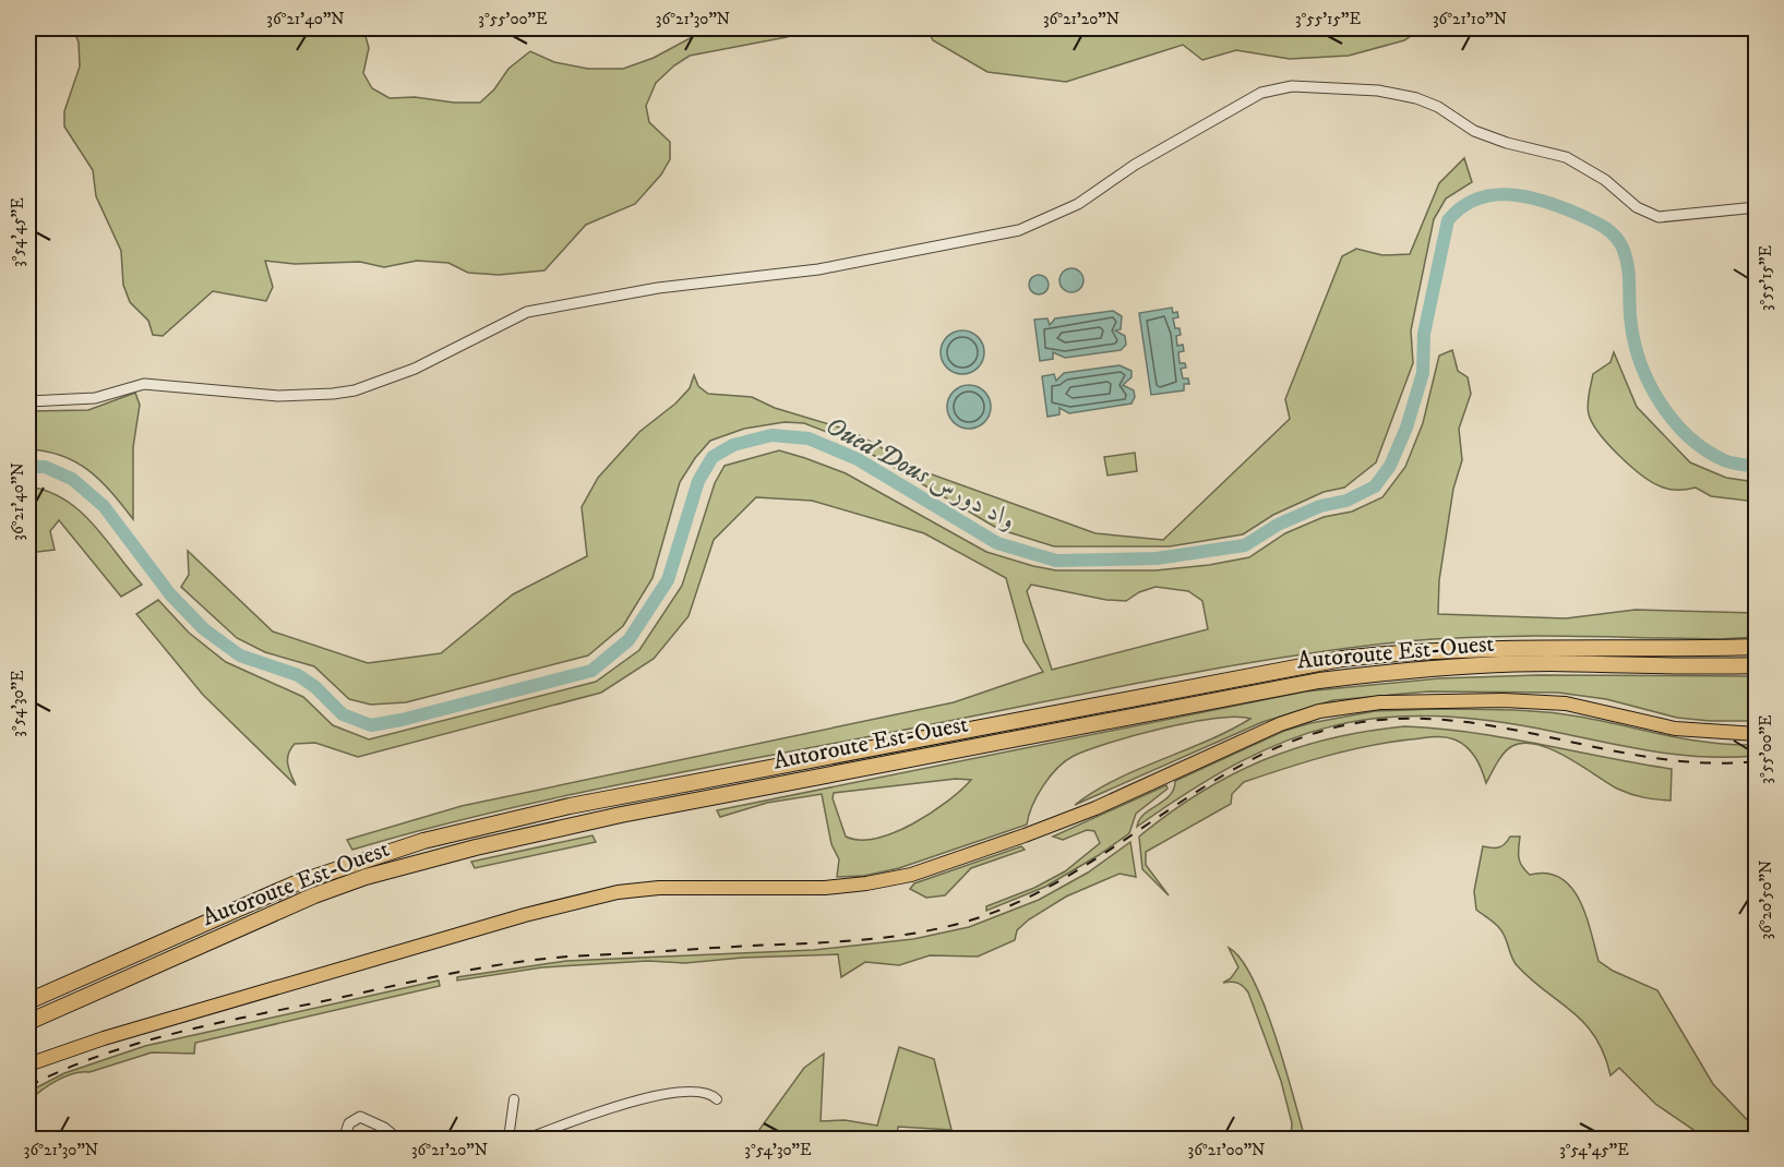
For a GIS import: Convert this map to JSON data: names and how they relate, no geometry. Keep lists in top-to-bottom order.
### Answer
{
  "streets": {
    "highway": ["Autoroute Est-Ouest"]
  },
  "water": ["Oued Dous واد دورس"],
  "coordinates": [
    "36°21'40\"N",
    "3°55'00\"E",
    "36°21'30\"N",
    "36°21'20\"N",
    "3°55'15\"E",
    "36°21'10\"N",
    "3°54'45\"E",
    "3°54'30\"E",
    "36°20'50\"N",
    "36°21'00\"N"
  ]
}
